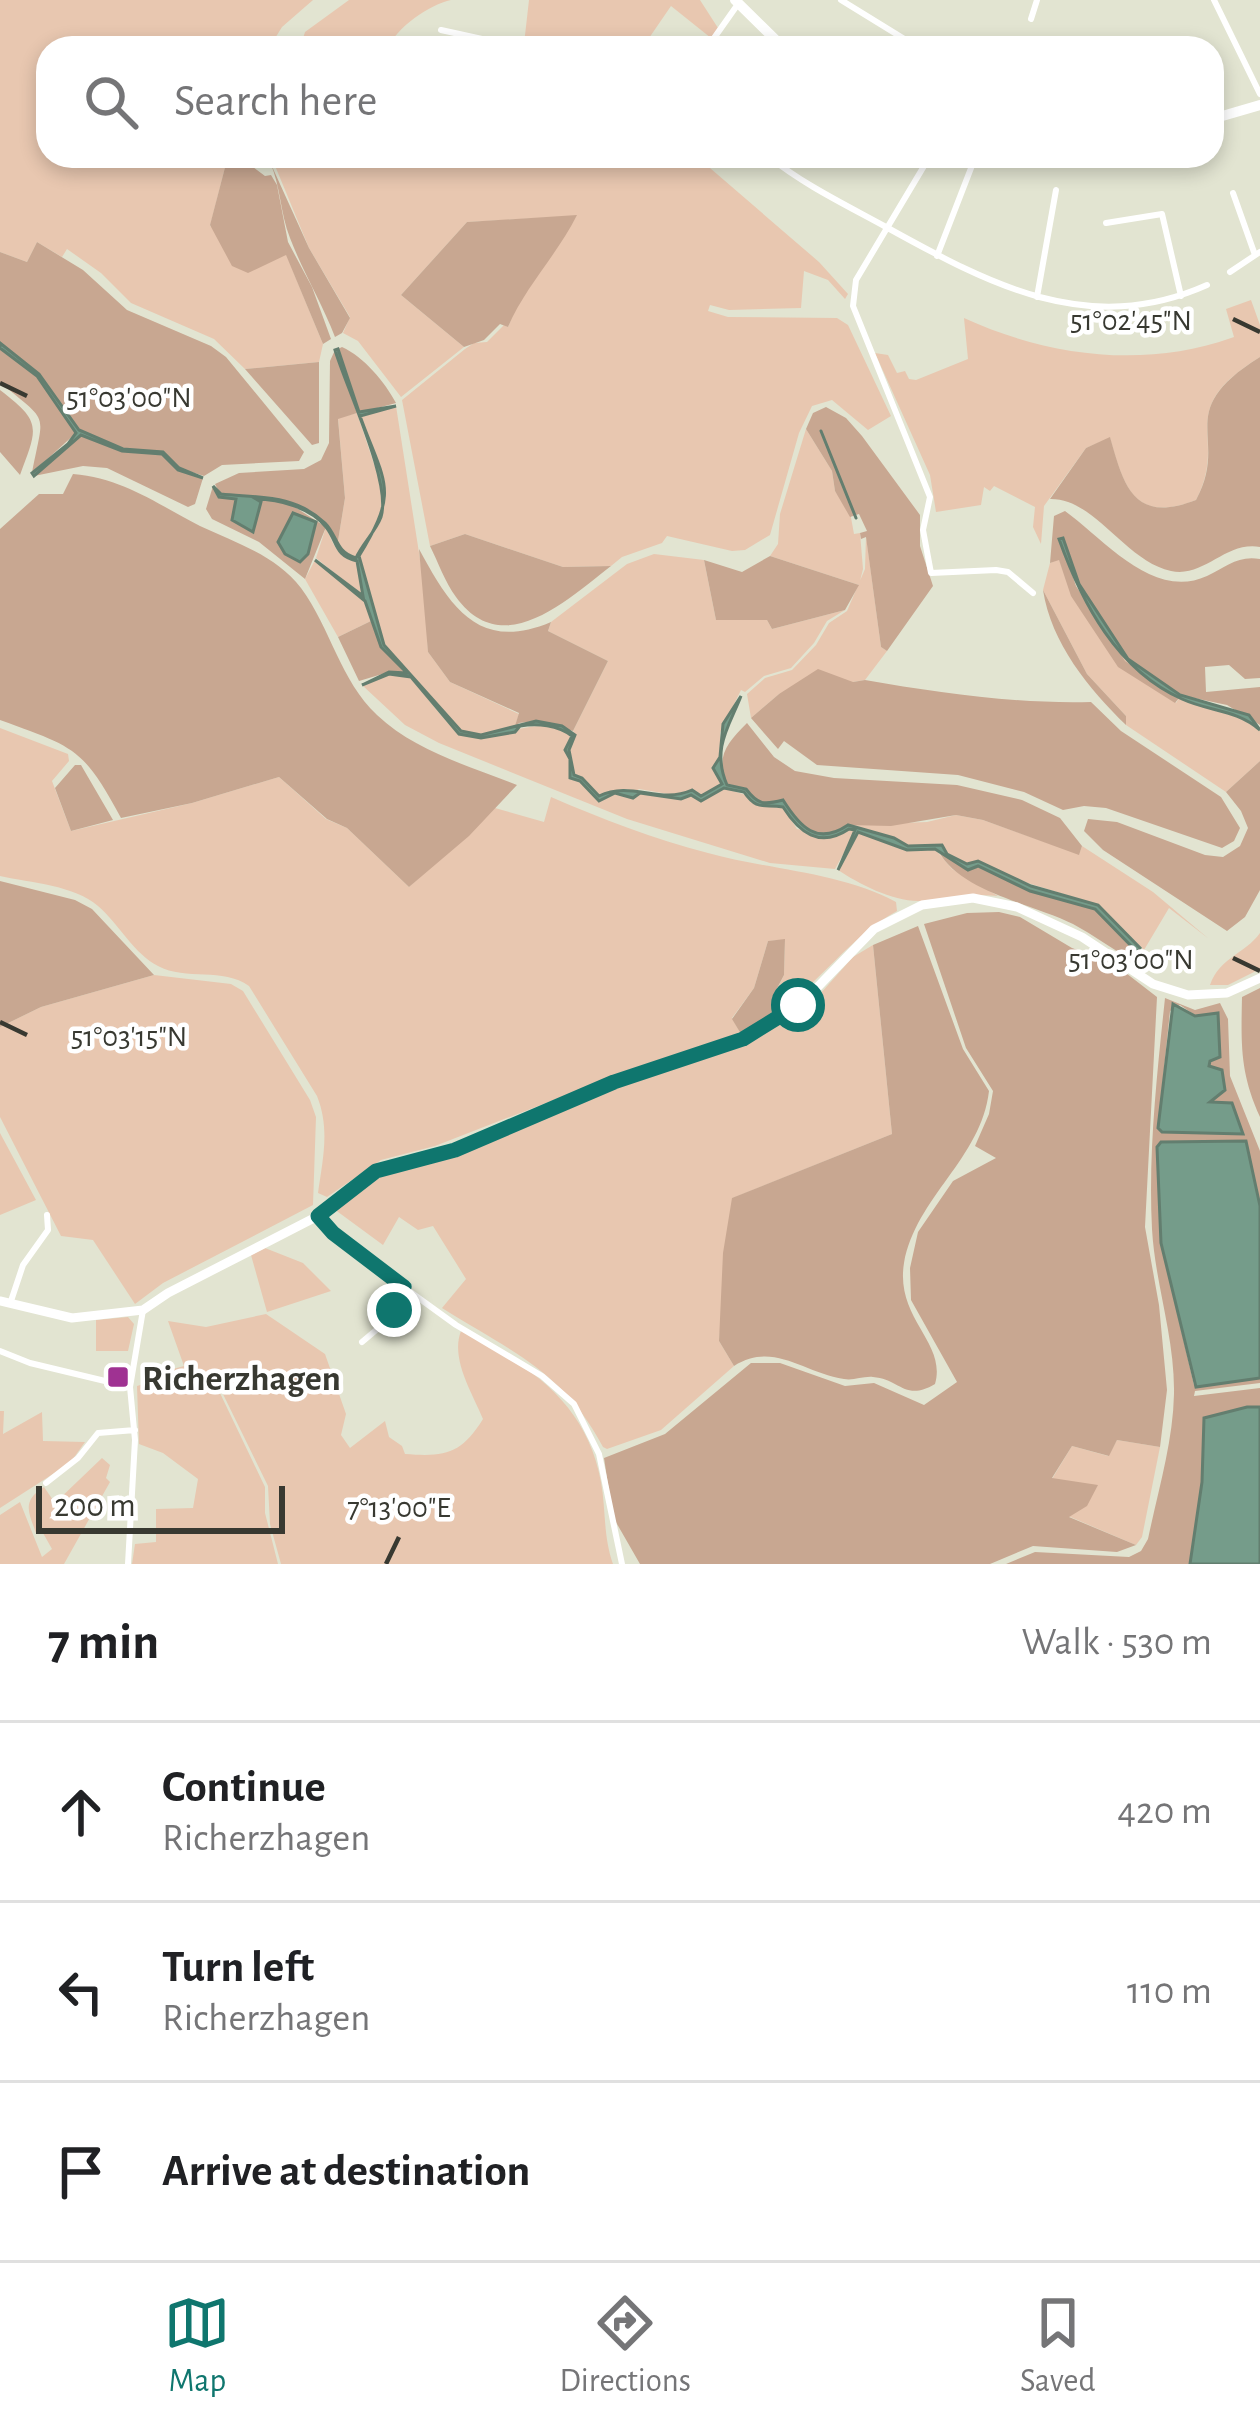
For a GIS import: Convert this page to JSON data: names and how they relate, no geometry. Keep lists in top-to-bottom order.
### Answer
{
  "places": {
    "transit": ["Richerzhagen"]
  },
  "scale_bar": "200 m",
  "page": {
    "search": "Search here",
    "scale": "200 m",
    "heading": ["7 min", "Walk · 530 m"],
    "list": [
      ["Continue", "Richerzhagen", "420 m"],
      ["Turn left", "Richerzhagen", "110 m"],
      "Arrive at destination"
    ],
    "nav": ["Map", "Directions", "Saved"]
  },
  "coordinates": [
    "51°02'45\"N",
    "51°03'00\"N",
    "51°03'15\"N",
    "7°13'00\"E"
  ]
}
